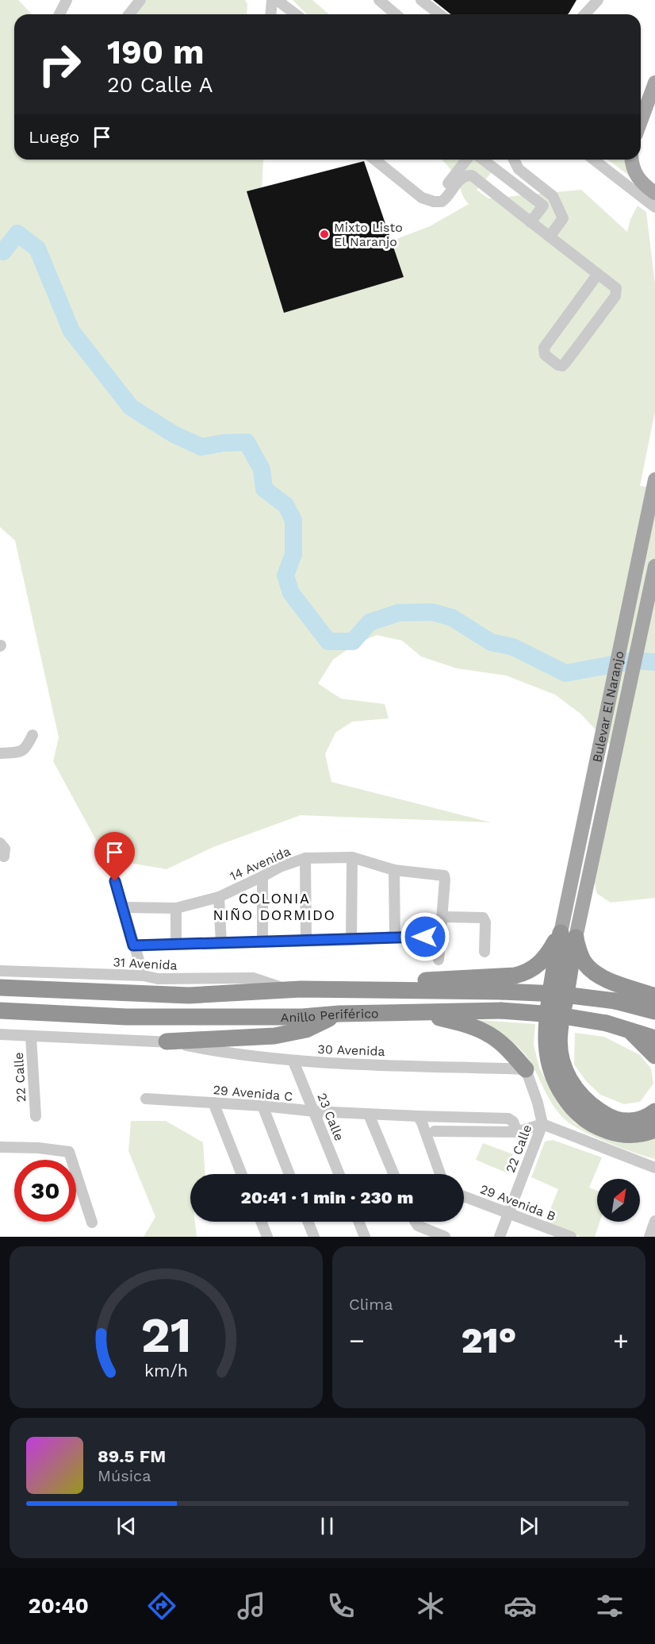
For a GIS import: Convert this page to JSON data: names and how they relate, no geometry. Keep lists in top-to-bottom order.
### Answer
{
  "streets": {
    "highway": ["Anillo Periférico"],
    "main road": ["Bulevar El Naranjo"],
    "street": [
      "14 Avenida",
      "31 Avenida",
      "30 Avenida",
      "22 Calle",
      "29 Avenida C",
      "23 Calle",
      "29 Avenida B"
    ]
  },
  "crossings": [
    ["31 Avenida", "Anillo Periférico"],
    ["30 Avenida", "22 Calle"],
    ["30 Avenida", "23 Calle"],
    ["22 Calle", "29 Avenida B"],
    ["29 Avenida C", "23 Calle"]
  ],
  "districts": ["COLONIA NIÑO DORMIDO"],
  "places": ["Mixto Listo El Naranjo"],
  "north": "top right",
  "page": {
    "turn": ["190 m", "20 Calle A"],
    "then": "Luego",
    "limit": "30",
    "trip": "20:41 · 1 min · 230 m",
    "tile": "Clima",
    "heat": ["−", "21°", "+"],
    "song": ["89.5 FM", "Música"],
    "tabs": "20:40",
    "gauge": ["21", "km/h"]
  }
}
